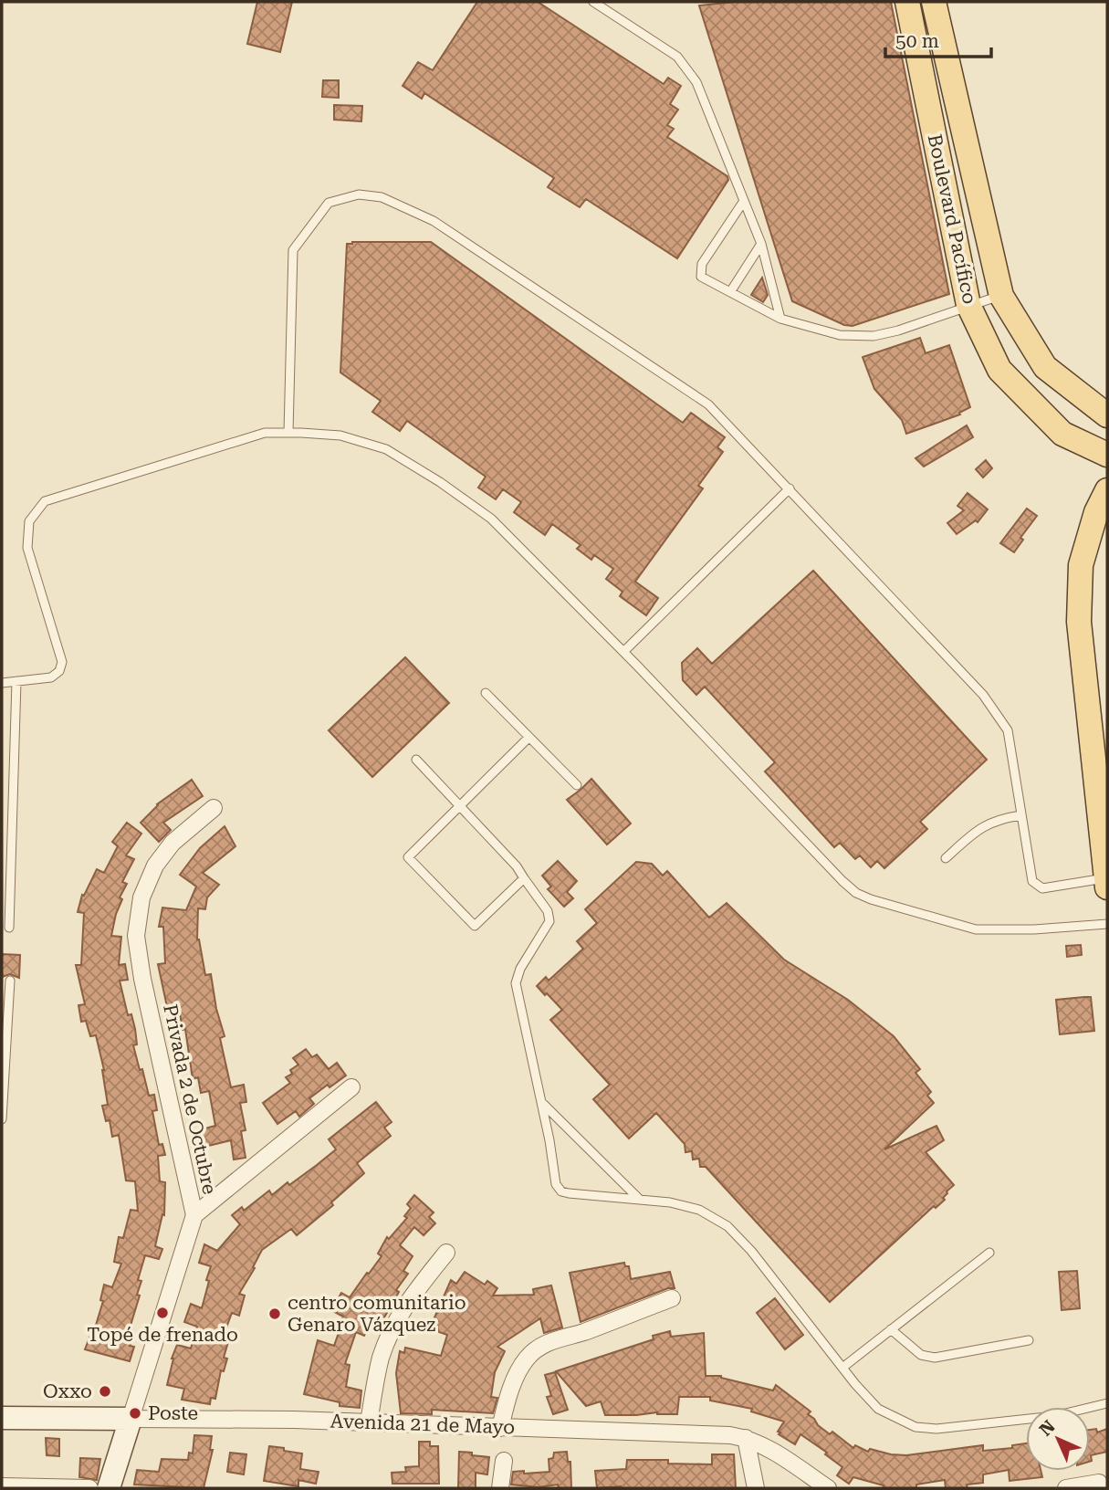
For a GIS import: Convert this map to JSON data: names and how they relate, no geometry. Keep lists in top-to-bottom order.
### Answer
{
  "streets": {
    "main road": ["Boulevard Pacífico"],
    "street": ["Privada 2 de Octubre", "Avenida 21 de Mayo"]
  },
  "crossings": [
    ["Privada 2 de Octubre", "Avenida 21 de Mayo"]
  ],
  "places": [
    "Topé de frenado",
    "centro comunitario Genaro Vázquez",
    "Oxxo",
    "Poste"
  ],
  "scale_bar": "50 m",
  "north": "top left"
}
